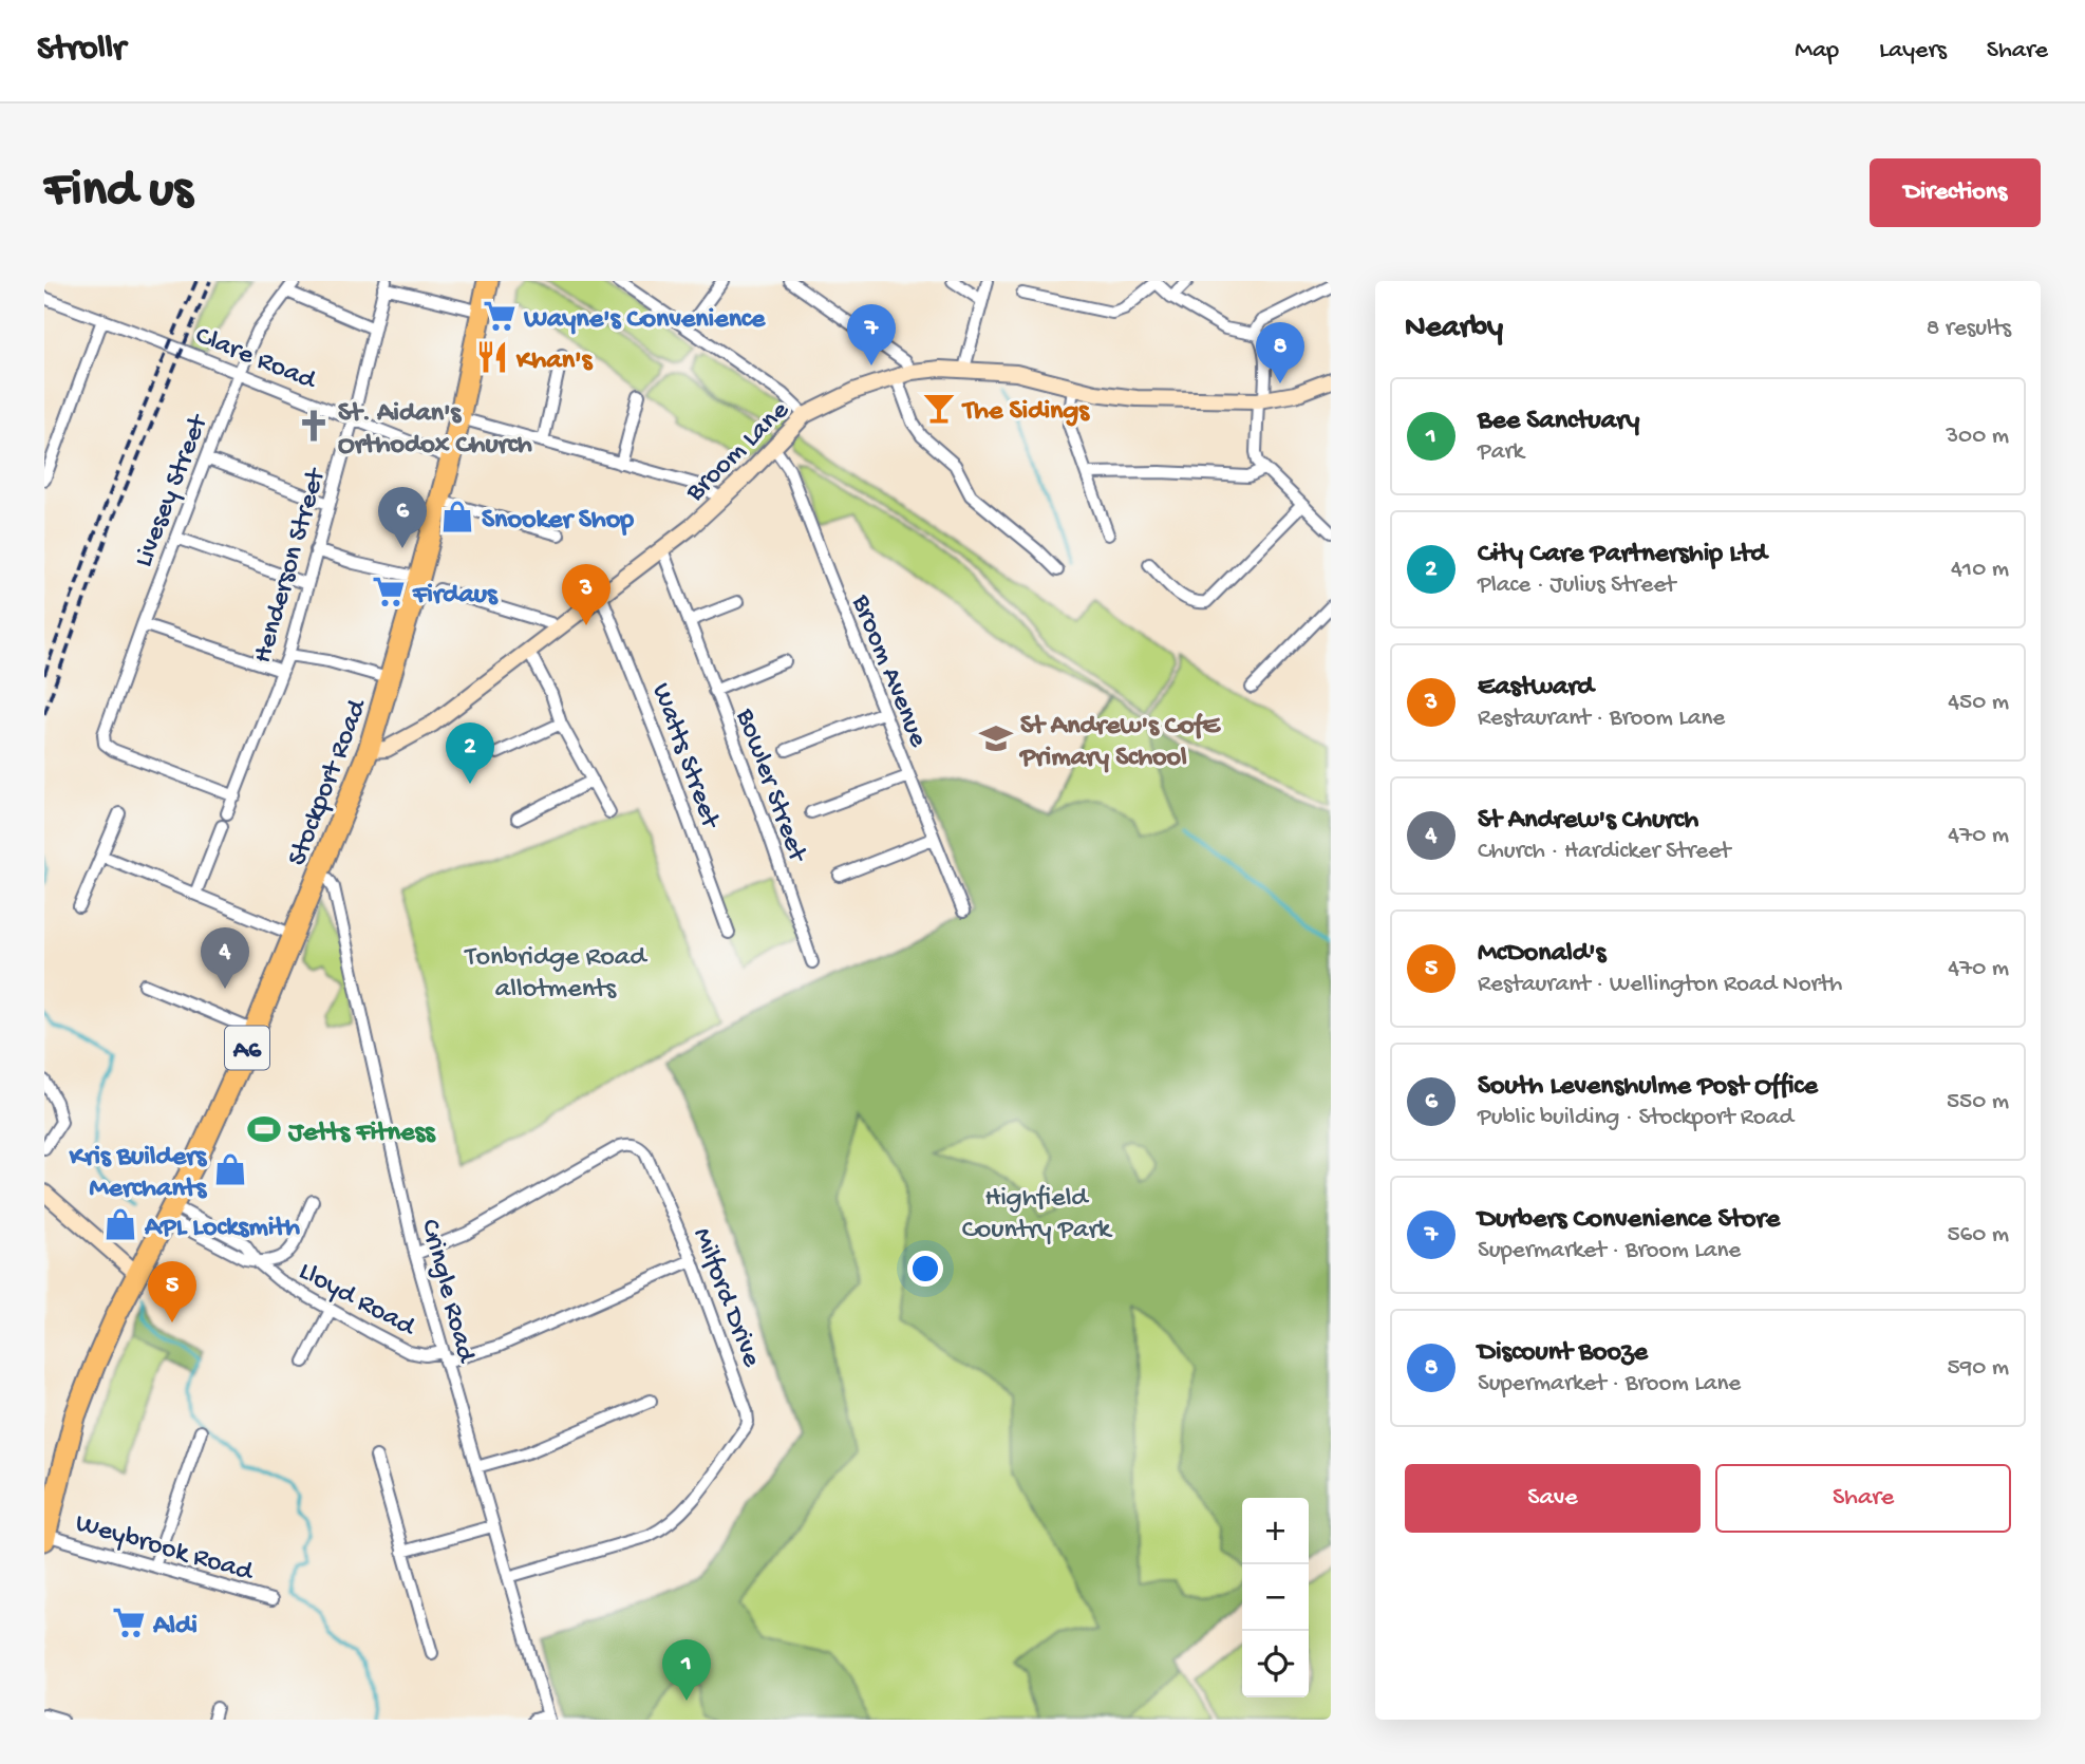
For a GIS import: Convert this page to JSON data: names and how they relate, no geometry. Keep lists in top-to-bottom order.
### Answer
{
  "streets": {
    "highway": ["Stockport Road", "A6"],
    "main road": ["Broom Lane"],
    "street": [
      "Clare Road",
      "Livesey Street",
      "Henderson Street",
      "Broom Avenue",
      "Watts Street",
      "Bowler Street",
      "Cringle Road",
      "Lloyd Road",
      "Milford Drive",
      "Weybrook Road"
    ]
  },
  "crossings": [
    ["Clare Road", "Livesey Street"],
    ["Clare Road", "Henderson Street"],
    ["Clare Road", "Stockport Road"],
    ["Broom Lane", "Broom Avenue"],
    ["Broom Lane", "Watts Street"],
    ["Broom Lane", "Stockport Road"],
    ["Broom Lane", "Bowler Street"],
    ["Livesey Street", "Henderson Street"],
    ["Stockport Road", "A6"],
    ["Stockport Road", "Cringle Road"],
    ["Stockport Road", "Lloyd Road"],
    ["A6", "Weybrook Road"],
    ["Cringle Road", "Lloyd Road"],
    ["Cringle Road", "Milford Drive"],
    ["Lloyd Road", "Milford Drive"]
  ],
  "parks": ["Tonbridge Road allotments", "Highfield Country Park"],
  "places": {
    "supermarket": ["Wayne's Convenience", "Firdaus", "Aldi"],
    "restaurant": ["Khan's"],
    "bar": ["The Sidings"],
    "church": ["St. Aidan's Orthodox Church"],
    "shop": ["Snooker Shop", "Kris Builders Merchants", "APL Locksmith"],
    "school or university": ["St Andrew's CofE Primary School"],
    "sports": ["Jetts Fitness"]
  },
  "page": {
    "header": "Strollr",
    "nav": ["Map", "Layers", "Share"],
    "buttons": [
      "Directions",
      ["Save", "Share"]
    ],
    "title": "Find us",
    "heading": ["Nearby", "8 results"],
    "pins": [
      "7",
      "8",
      "6",
      "3",
      "2",
      "4",
      "5",
      "1"
    ],
    "list": [
      {
        "mark": "1",
        "name": "Bee Sanctuary",
        "note": "Park",
        "value": "300 m"
      },
      {
        "mark": "2",
        "name": "City Care Partnership Ltd",
        "note": "Place · Julius Street",
        "value": "410 m"
      },
      {
        "mark": "3",
        "name": "Eastward",
        "note": "Restaurant · Broom Lane",
        "value": "450 m"
      },
      {
        "mark": "4",
        "name": "St Andrew's Church",
        "note": "Church · Hardicker Street",
        "value": "470 m"
      },
      {
        "mark": "5",
        "name": "McDonald's",
        "note": "Restaurant · Wellington Road North",
        "value": "470 m"
      },
      {
        "mark": "6",
        "name": "South Levenshulme Post Office",
        "note": "Public building · Stockport Road",
        "value": "550 m"
      },
      {
        "mark": "7",
        "name": "Durbers Convenience Store",
        "note": "Supermarket · Broom Lane",
        "value": "560 m"
      },
      {
        "mark": "8",
        "name": "Discount Booze",
        "note": "Supermarket · Broom Lane",
        "value": "590 m"
      }
    ],
    "map_buttons": ["+", "−"]
  }
}
